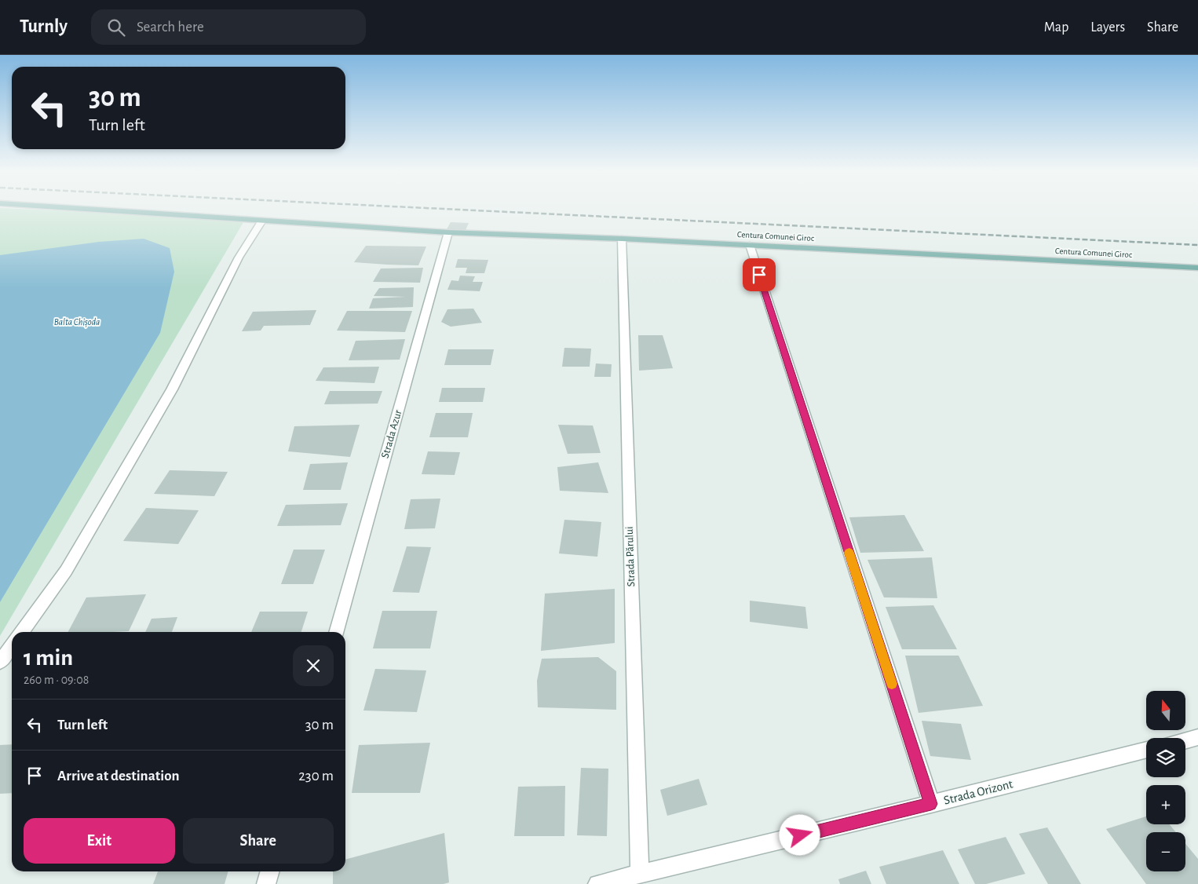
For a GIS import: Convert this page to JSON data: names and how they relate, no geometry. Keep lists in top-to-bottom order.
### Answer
{
  "streets": {
    "main road": ["Centura Comunei Giroc"],
    "street": ["Strada Azur", "Strada Părului", "Strada Orizont"]
  },
  "crossings": [
    ["Centura Comunei Giroc", "Strada Azur"],
    ["Centura Comunei Giroc", "Strada Părului"],
    ["Strada Părului", "Strada Orizont"]
  ],
  "water": ["Balta Chișoda"],
  "north": "top",
  "page": {
    "header": "Turnly",
    "search": "Search here",
    "nav": ["Map", "Layers", "Share"],
    "turn": ["30 m", "Turn left"],
    "heading": ["1 min", "260 m · 09:08"],
    "map_buttons": ["+", "−"],
    "list": [
      {
        "name": "Turn left",
        "value": "30 m"
      },
      {
        "name": "Arrive at destination",
        "value": "230 m"
      }
    ],
    "buttons": ["Exit", "Share"]
  }
}
